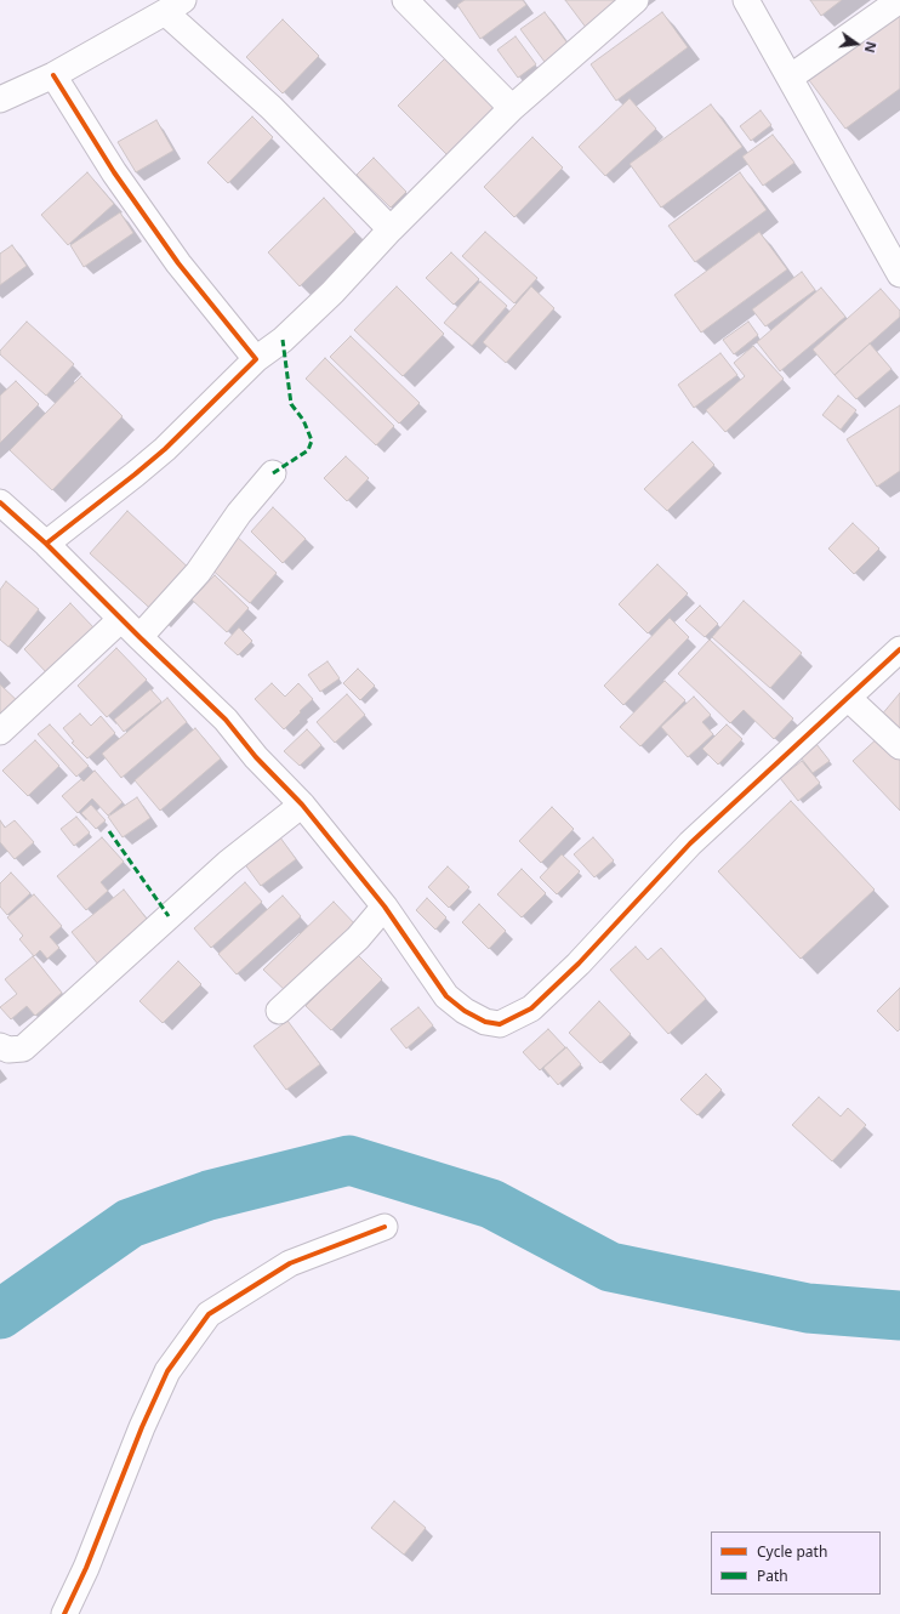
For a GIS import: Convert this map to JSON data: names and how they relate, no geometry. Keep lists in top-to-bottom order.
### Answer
{
  "legend": ["Cycle path", "Path"],
  "north": "right"
}
